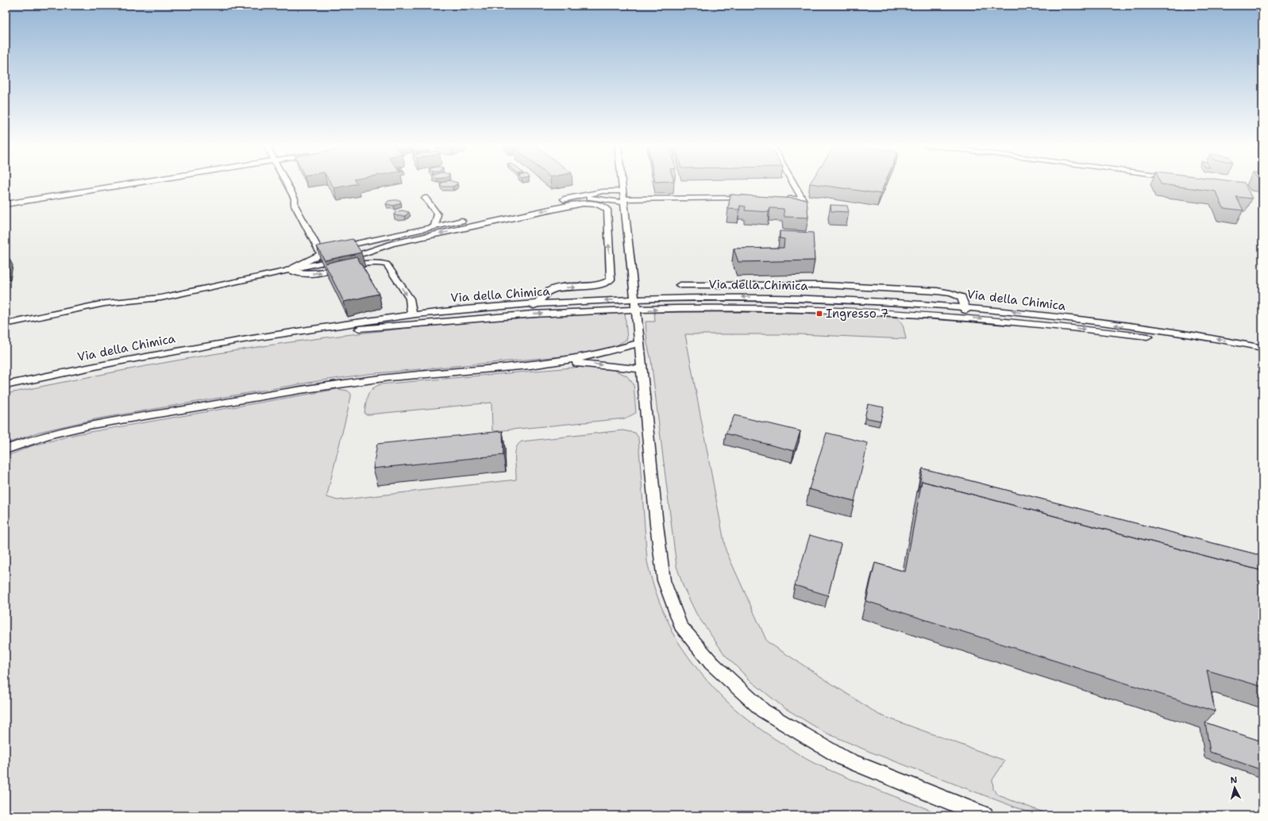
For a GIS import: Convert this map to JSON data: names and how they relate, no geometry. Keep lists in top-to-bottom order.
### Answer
{
  "streets": {
    "lane": ["Via della Chimica"]
  },
  "places": {
    "transit": ["Ingresso 7"]
  },
  "north": "top"
}
